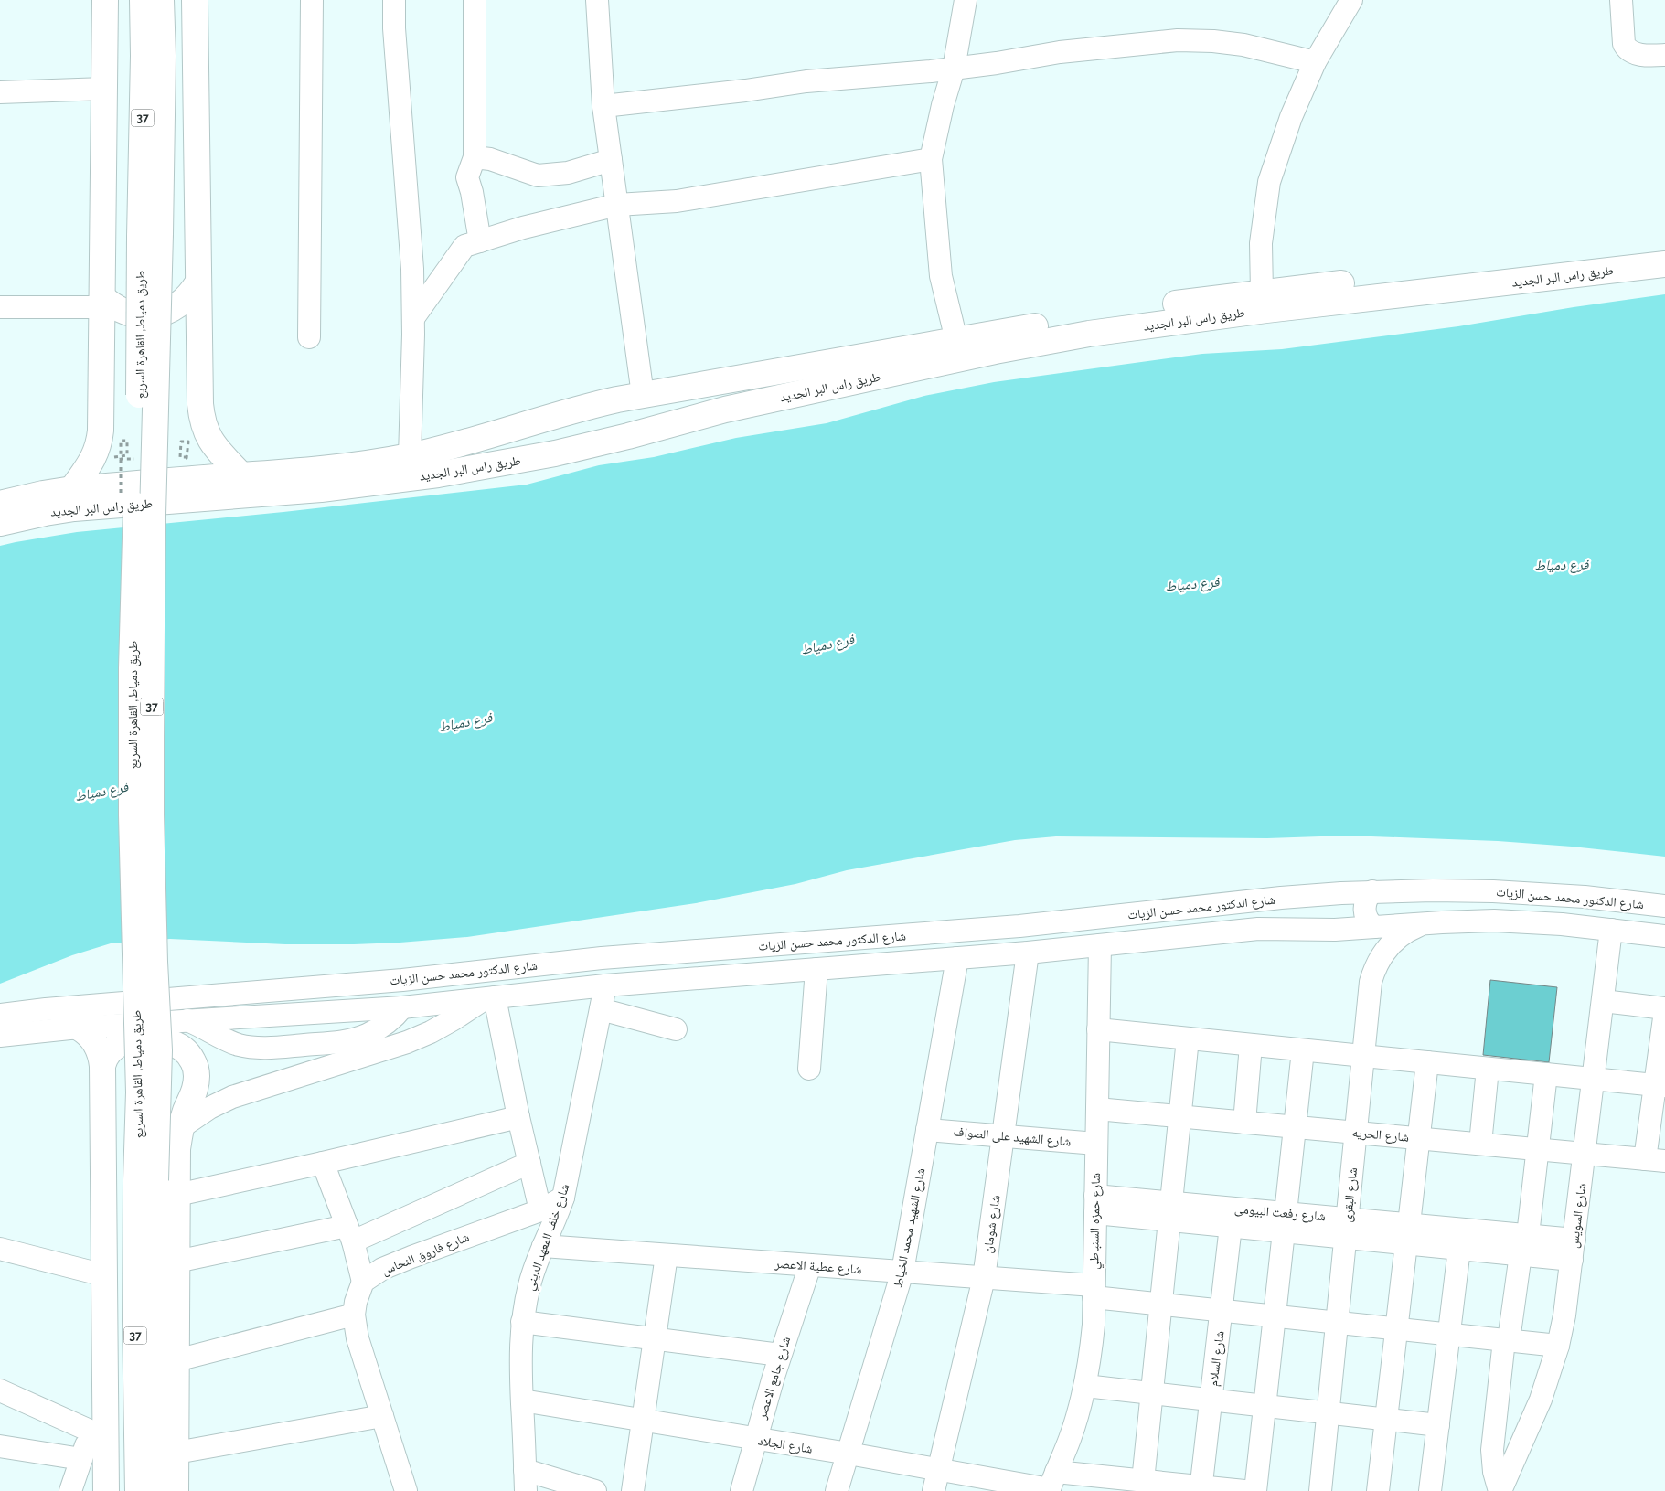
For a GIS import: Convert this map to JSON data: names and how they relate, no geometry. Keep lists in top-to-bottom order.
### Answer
{
  "streets": {
    "main road": ["37", "طريق راس البر الجديد", "طريق دمياط, القاهرة السريع"],
    "street": [
      "شارع الدكتور محمد حسن الزيات",
      "شارع الحريه",
      "شارع الشهيد على الصواف",
      "شارع البقرى",
      "شارع رفعت البيومى",
      "شارع السويس",
      "شارع حمزه السنباطي",
      "شارع شومان",
      "شارع الشهيد محمد الخياط",
      "شارع خلف المعهد الديني",
      "شارع فاروق النحاس",
      "شارع عطية الاعصر",
      "شارع السلام",
      "شارع جامع الاعصر",
      "شارع الجلاد"
    ]
  },
  "crossings": [
    ["شارع الحريه", "شارع البقرى"],
    ["شارع الحريه", "شارع السويس"],
    ["شارع الحريه", "شارع حمزه السنباطي"],
    ["شارع الشهيد على الصواف", "شارع حمزه السنباطي"],
    ["شارع الشهيد على الصواف", "شارع شومان"],
    ["شارع الشهيد على الصواف", "شارع الشهيد محمد الخياط"],
    ["شارع البقرى", "شارع رفعت البيومى"],
    ["شارع البقرى", "شارع عطية الاعصر"],
    ["شارع رفعت البيومى", "شارع السويس"],
    ["شارع رفعت البيومى", "شارع حمزه السنباطي"],
    ["شارع رفعت البيومى", "شارع السلام"],
    ["شارع السويس", "شارع عطية الاعصر"],
    ["شارع حمزه السنباطي", "شارع عطية الاعصر"],
    ["شارع حمزه السنباطي", "شارع الجلاد"],
    ["شارع شومان", "شارع عطية الاعصر"],
    ["شارع شومان", "شارع الجلاد"],
    ["شارع الشهيد محمد الخياط", "شارع عطية الاعصر"],
    ["شارع الشهيد محمد الخياط", "شارع الجلاد"],
    ["شارع خلف المعهد الديني", "شارع فاروق النحاس"],
    ["شارع خلف المعهد الديني", "شارع عطية الاعصر"],
    ["شارع خلف المعهد الديني", "شارع الجلاد"],
    ["شارع عطية الاعصر", "شارع السلام"],
    ["شارع عطية الاعصر", "شارع جامع الاعصر"],
    ["شارع السلام", "شارع الجلاد"],
    ["شارع جامع الاعصر", "شارع الجلاد"]
  ],
  "water": ["فرع دمياط"]
}
